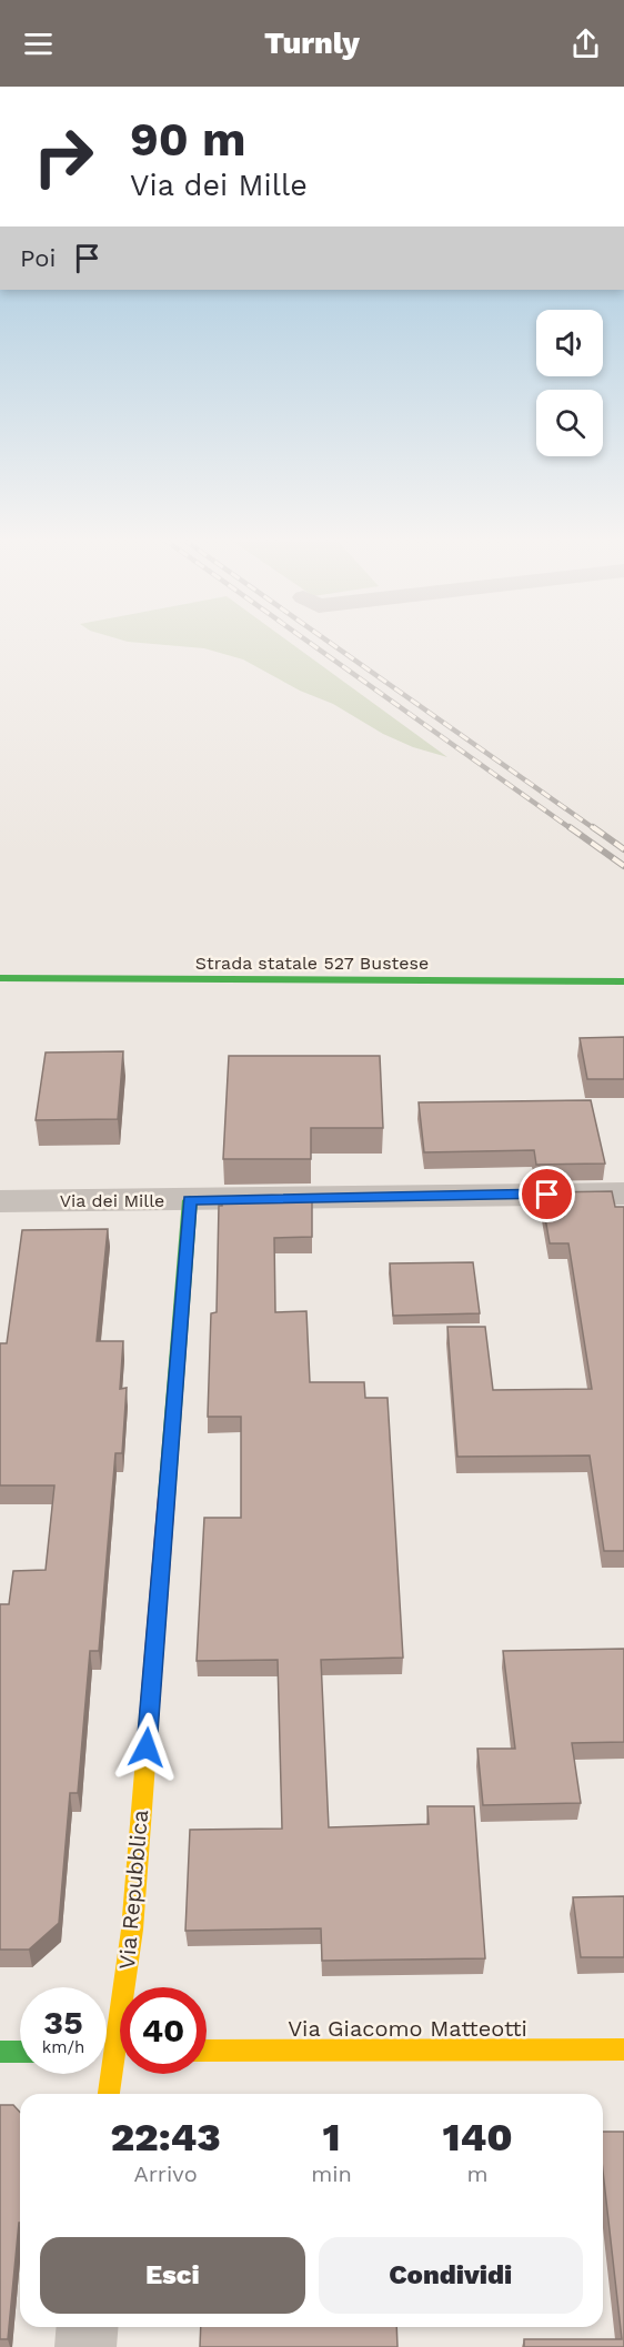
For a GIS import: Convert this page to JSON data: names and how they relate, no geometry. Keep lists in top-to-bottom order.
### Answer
{
  "streets": {
    "street": [
      "Strada statale 527 Bustese",
      "Via dei Mille",
      "Via Repubblica",
      "Via Giacomo Matteotti"
    ]
  },
  "crossings": [
    ["Via dei Mille", "Via Repubblica"]
  ],
  "page": {
    "header": "Turnly",
    "turn": ["90 m", "Via dei Mille"],
    "then": "Poi",
    "speed": "35 km/h",
    "limit": "40",
    "eta": [
      "22:43",
      "Arrivo",
      "1",
      "min",
      "140",
      "m"
    ],
    "buttons": ["Esci", "Condividi"]
  }
}
